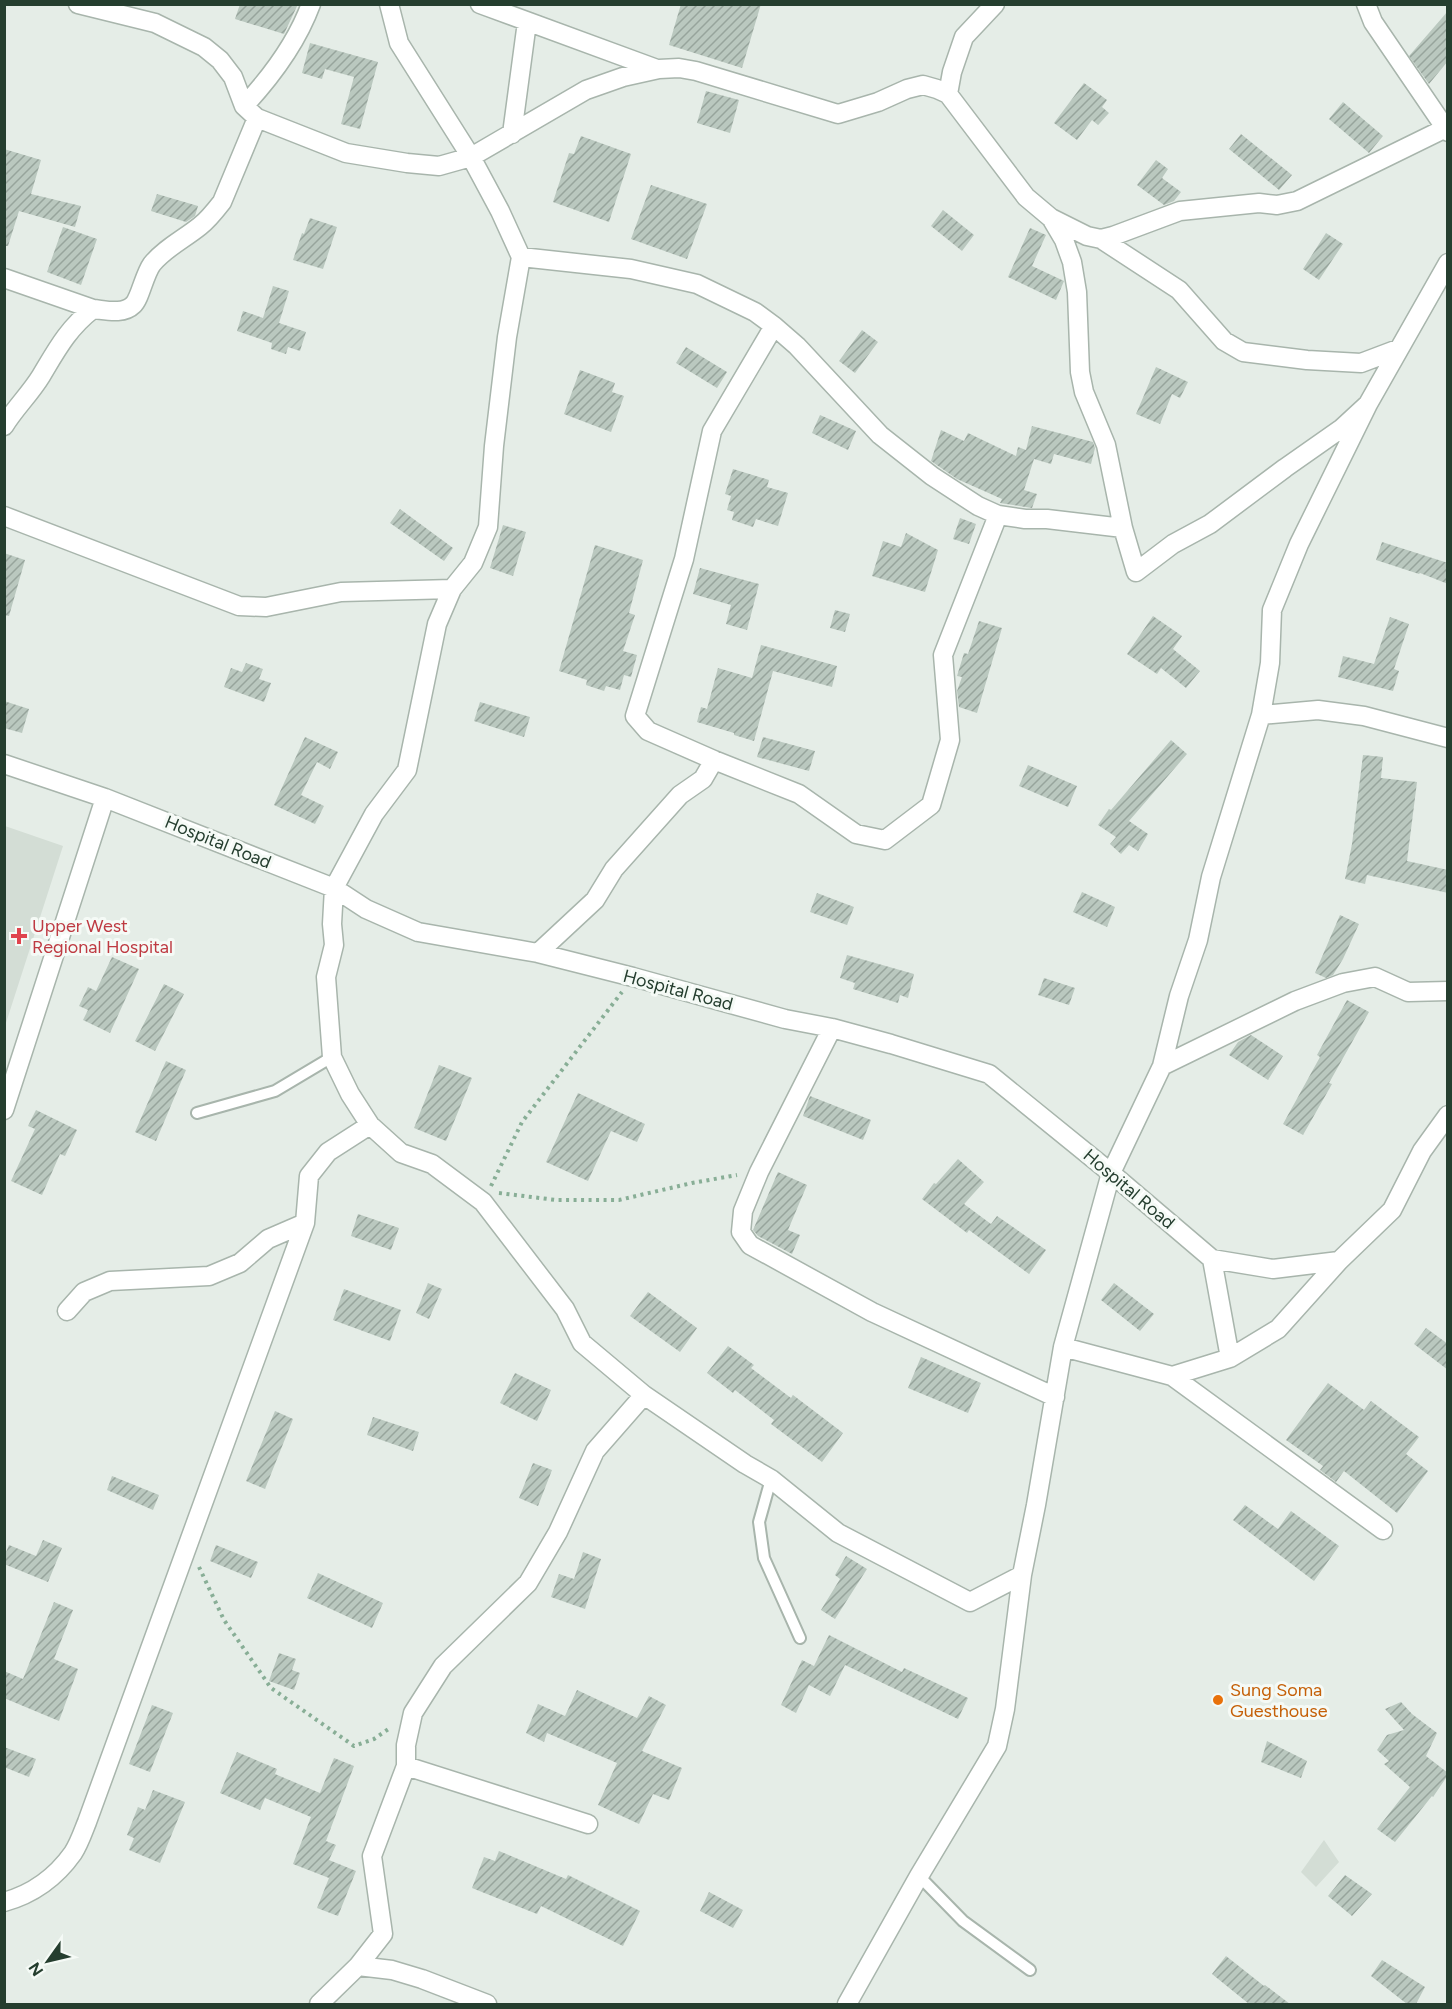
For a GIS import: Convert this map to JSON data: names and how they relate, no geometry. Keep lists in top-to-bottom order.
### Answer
{
  "streets": {
    "street": ["Hospital Road"]
  },
  "places": {
    "health": ["Upper West Regional Hospital"],
    "other": ["Sung Soma Guesthouse"]
  },
  "north": "bottom left"
}
